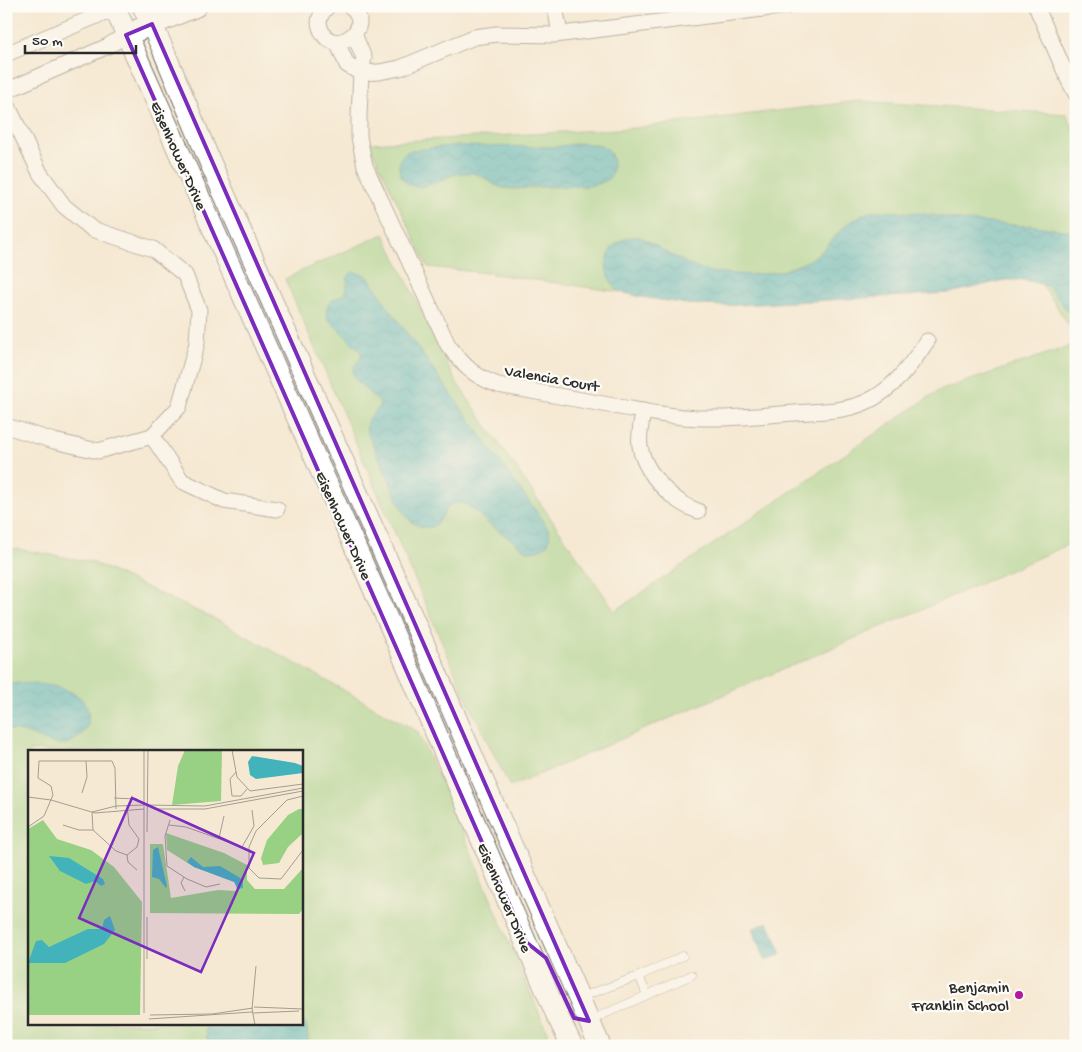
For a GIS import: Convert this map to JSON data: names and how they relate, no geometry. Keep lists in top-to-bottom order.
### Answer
{
  "streets": {
    "main road": ["Eisenhower Drive"],
    "street": ["Valencia Court"]
  },
  "places": ["Benjamin Franklin School"],
  "scale_bar": "50 m"
}
